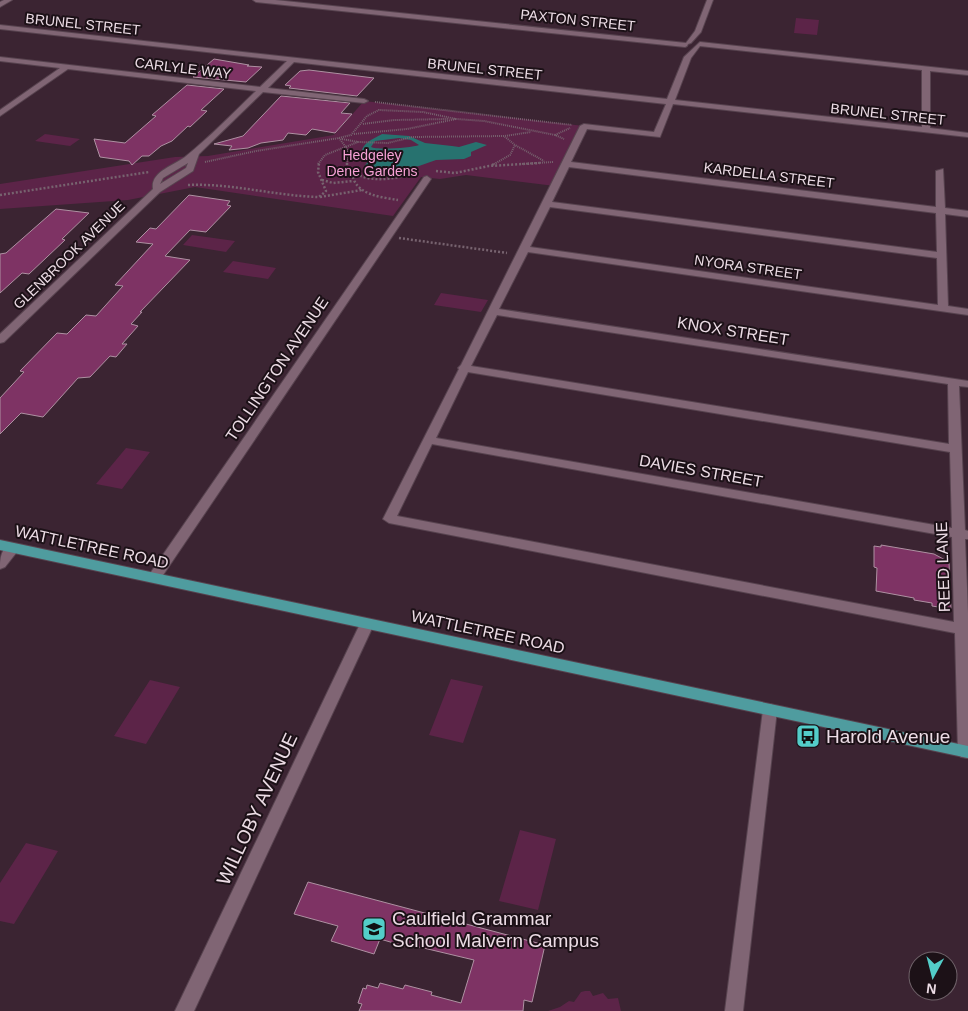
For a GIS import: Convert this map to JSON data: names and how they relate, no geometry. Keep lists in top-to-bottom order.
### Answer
{
  "streets": {
    "main road": ["WATTLETREE ROAD"],
    "street": [
      "PAXTON STREET",
      "BRUNEL STREET",
      "CARLYLE WAY",
      "KARDELLA STREET",
      "GLENBROOK AVENUE",
      "NYORA STREET",
      "KNOX STREET",
      "TOLLINGTON AVENUE",
      "DAVIES STREET",
      "REED LANE",
      "WILLOBY AVENUE"
    ]
  },
  "crossings": [
    ["BRUNEL STREET", "GLENBROOK AVENUE"],
    ["CARLYLE WAY", "GLENBROOK AVENUE"],
    ["KNOX STREET", "REED LANE"],
    ["TOLLINGTON AVENUE", "WATTLETREE ROAD"],
    ["DAVIES STREET", "REED LANE"],
    ["WATTLETREE ROAD", "REED LANE"],
    ["WATTLETREE ROAD", "WILLOBY AVENUE"]
  ],
  "parks": ["Hedgeley Dene Gardens"],
  "places": {
    "bus stop": ["Harold Avenue"],
    "school or university": ["Caulfield Grammar School Malvern Campus"]
  },
  "north": "bottom"
}
